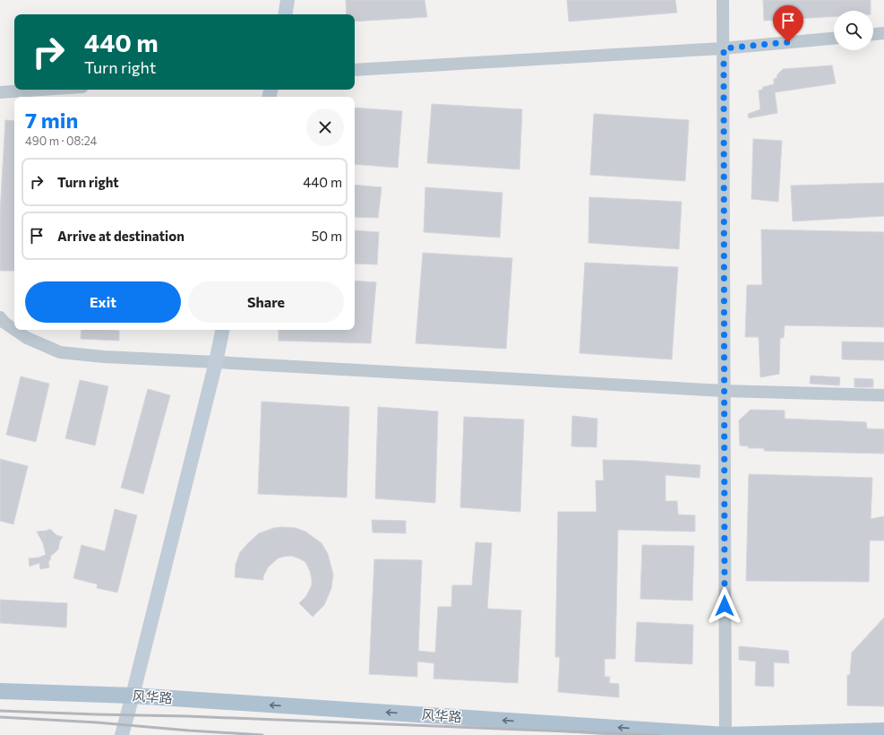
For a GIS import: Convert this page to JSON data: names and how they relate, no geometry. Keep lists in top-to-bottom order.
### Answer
{
  "streets": {
    "main road": ["风华路"]
  },
  "one_way": ["风华路"],
  "page": {
    "turn": ["440 m", "Turn right"],
    "heading": ["7 min", "490 m · 08:24"],
    "list": [
      {
        "name": "Turn right",
        "value": "440 m"
      },
      {
        "name": "Arrive at destination",
        "value": "50 m"
      }
    ],
    "buttons": ["Exit", "Share"]
  }
}
